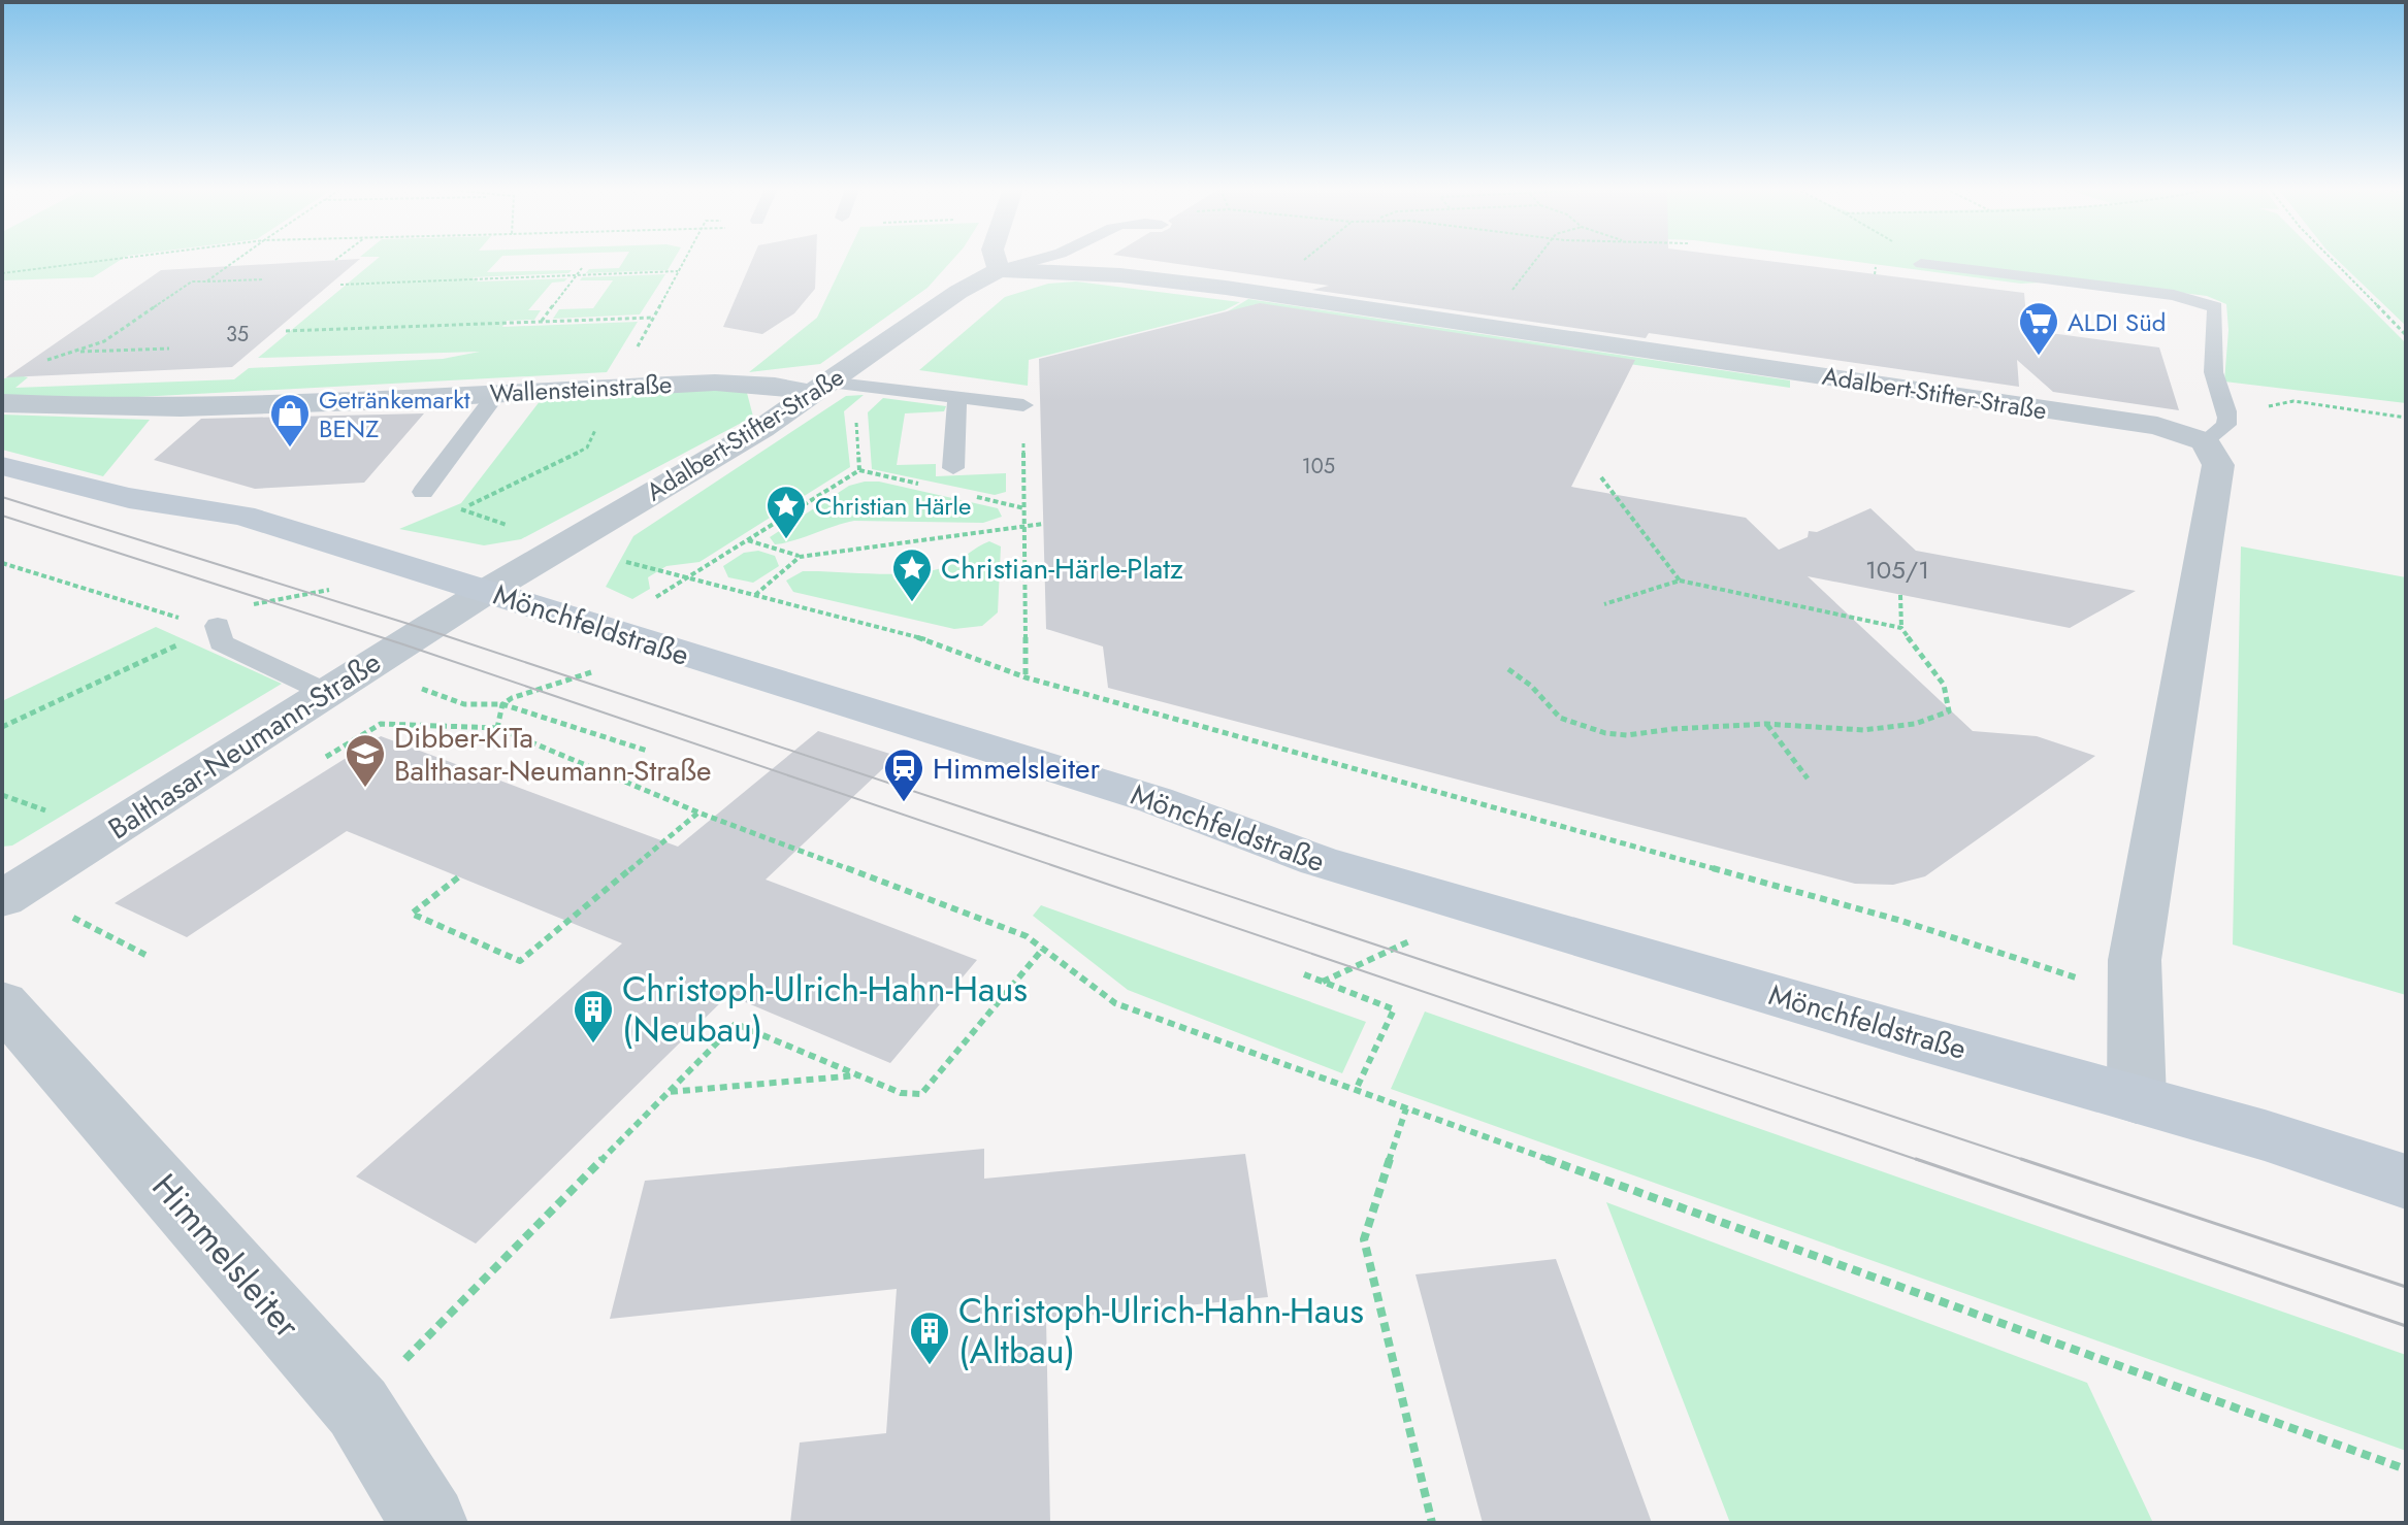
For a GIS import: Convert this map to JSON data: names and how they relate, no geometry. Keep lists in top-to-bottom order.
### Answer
{
  "streets": {
    "main road": ["Mönchfeldstraße"],
    "street": [
      "Wallensteinstraße",
      "Adalbert-Stifter-Straße",
      "Balthasar-Neumann-Straße",
      "Himmelsleiter"
    ]
  },
  "crossings": [
    ["Wallensteinstraße", "Adalbert-Stifter-Straße"],
    ["Adalbert-Stifter-Straße", "Mönchfeldstraße"],
    ["Adalbert-Stifter-Straße", "Balthasar-Neumann-Straße"],
    ["Mönchfeldstraße", "Balthasar-Neumann-Straße"]
  ],
  "places": {
    "supermarket": ["ALDI Süd"],
    "shop": ["Getränkemarkt BENZ"],
    "place": ["Christian Härle", "Christian-Härle-Platz"],
    "school or university": ["Dibber-KiTa Balthasar-Neumann-Straße"],
    "station": ["Himmelsleiter"],
    "building": ["Christoph-Ulrich-Hahn-Haus (Neubau)", "Christoph-Ulrich-Hahn-Haus (Altbau)"]
  },
  "house_numbers": ["35", "105", "105/1"]
}
